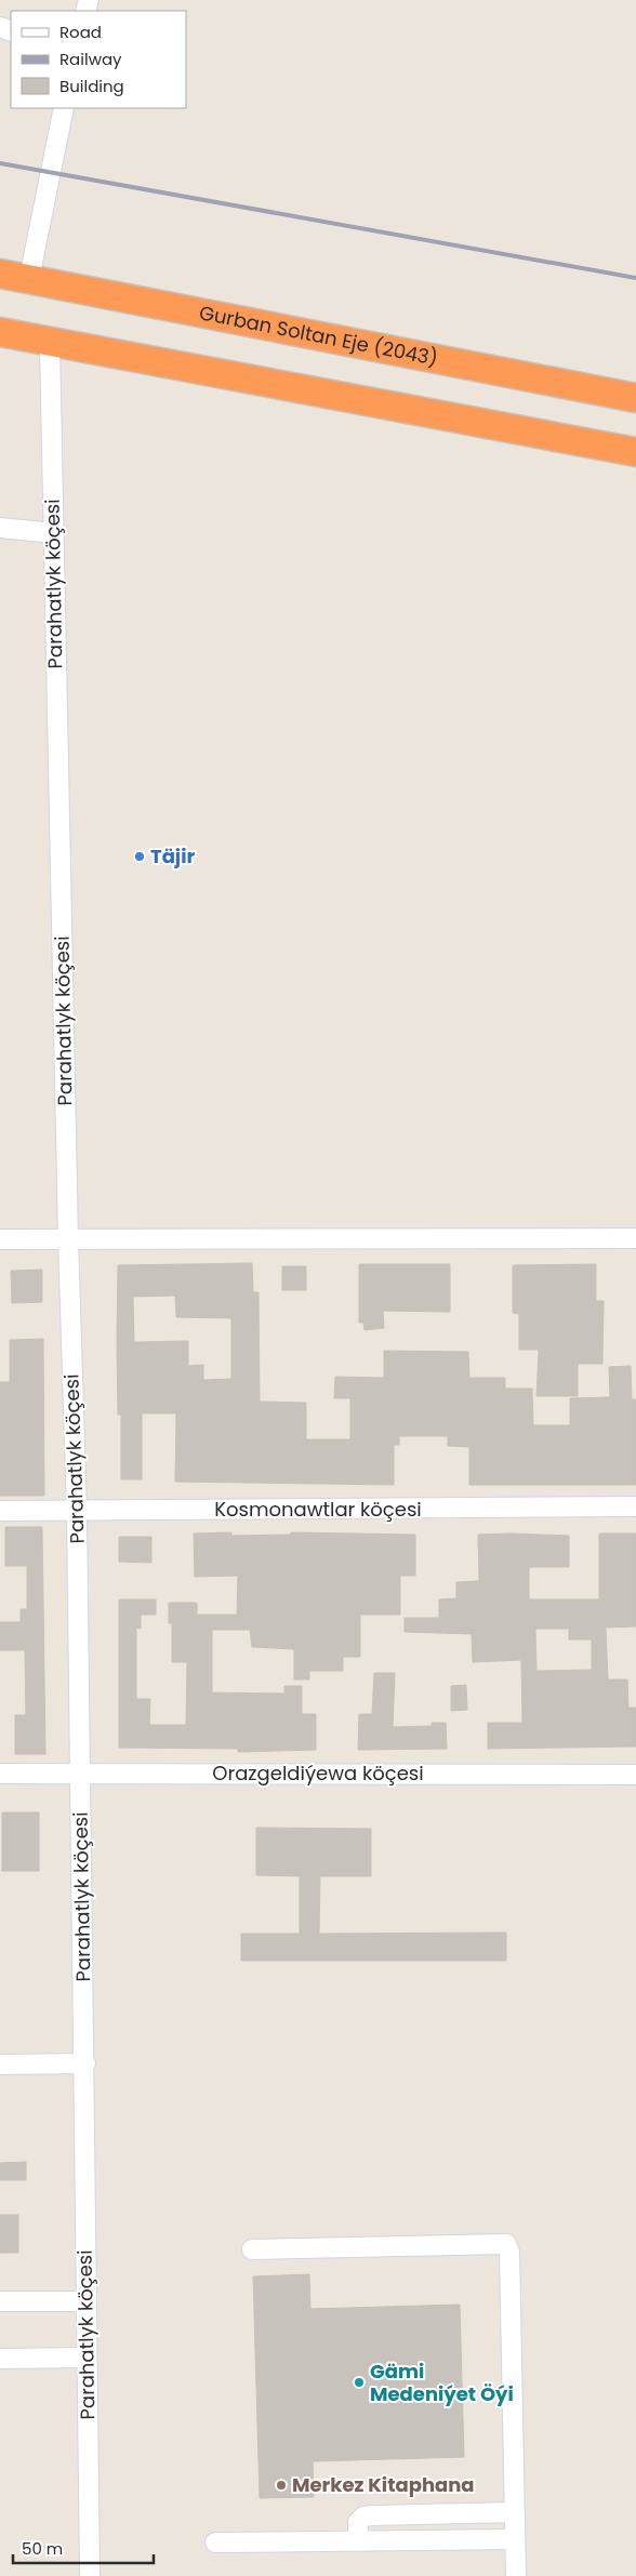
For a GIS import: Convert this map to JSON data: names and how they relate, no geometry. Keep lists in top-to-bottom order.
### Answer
{
  "streets": {
    "highway": ["Gurban Soltan Eje (2043)"],
    "street": ["Parahatlyk köçesi", "Kosmonawtlar köçesi", "Orazgeldiýewa köçesi"]
  },
  "crossings": [
    ["Parahatlyk köçesi", "Kosmonawtlar köçesi"],
    ["Parahatlyk köçesi", "Orazgeldiýewa köçesi"]
  ],
  "places": ["Täjir", "Gämi Medeniýet Öýi", "Merkez Kitaphana"],
  "legend": ["Road", "Railway", "Building"],
  "scale_bar": "50 m"
}
